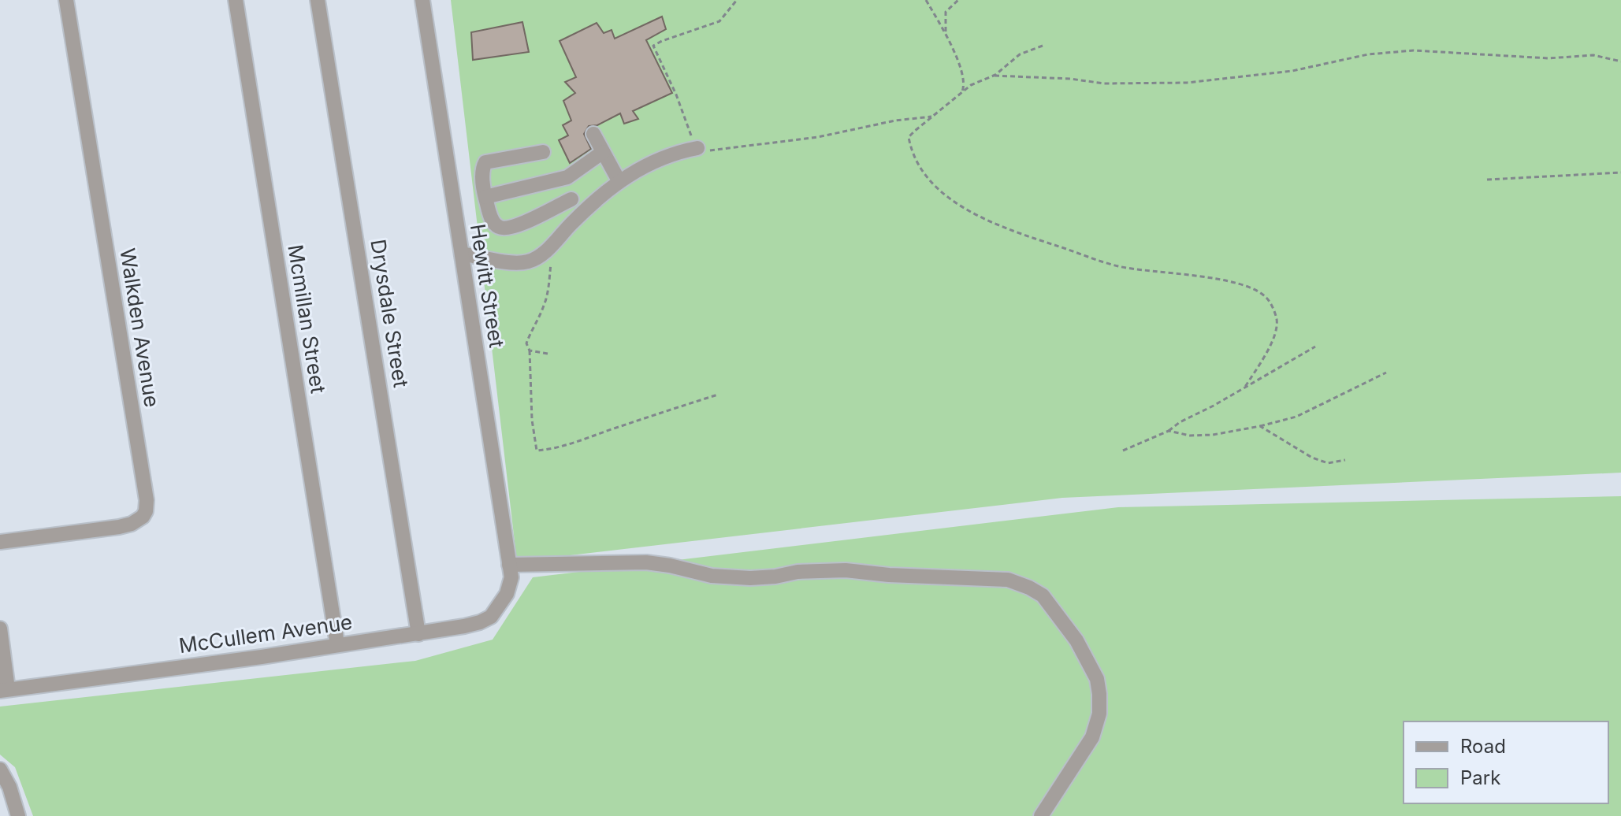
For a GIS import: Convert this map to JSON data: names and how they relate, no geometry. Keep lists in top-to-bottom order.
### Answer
{
  "streets": {
    "street": [
      "Hewitt Street",
      "Drysdale Street",
      "Mcmillan Street",
      "Walkden Avenue",
      "McCullem Avenue"
    ]
  },
  "crossings": [
    ["Hewitt Street", "McCullem Avenue"],
    ["Drysdale Street", "McCullem Avenue"],
    ["Mcmillan Street", "McCullem Avenue"]
  ],
  "legend": ["Road", "Park"]
}
